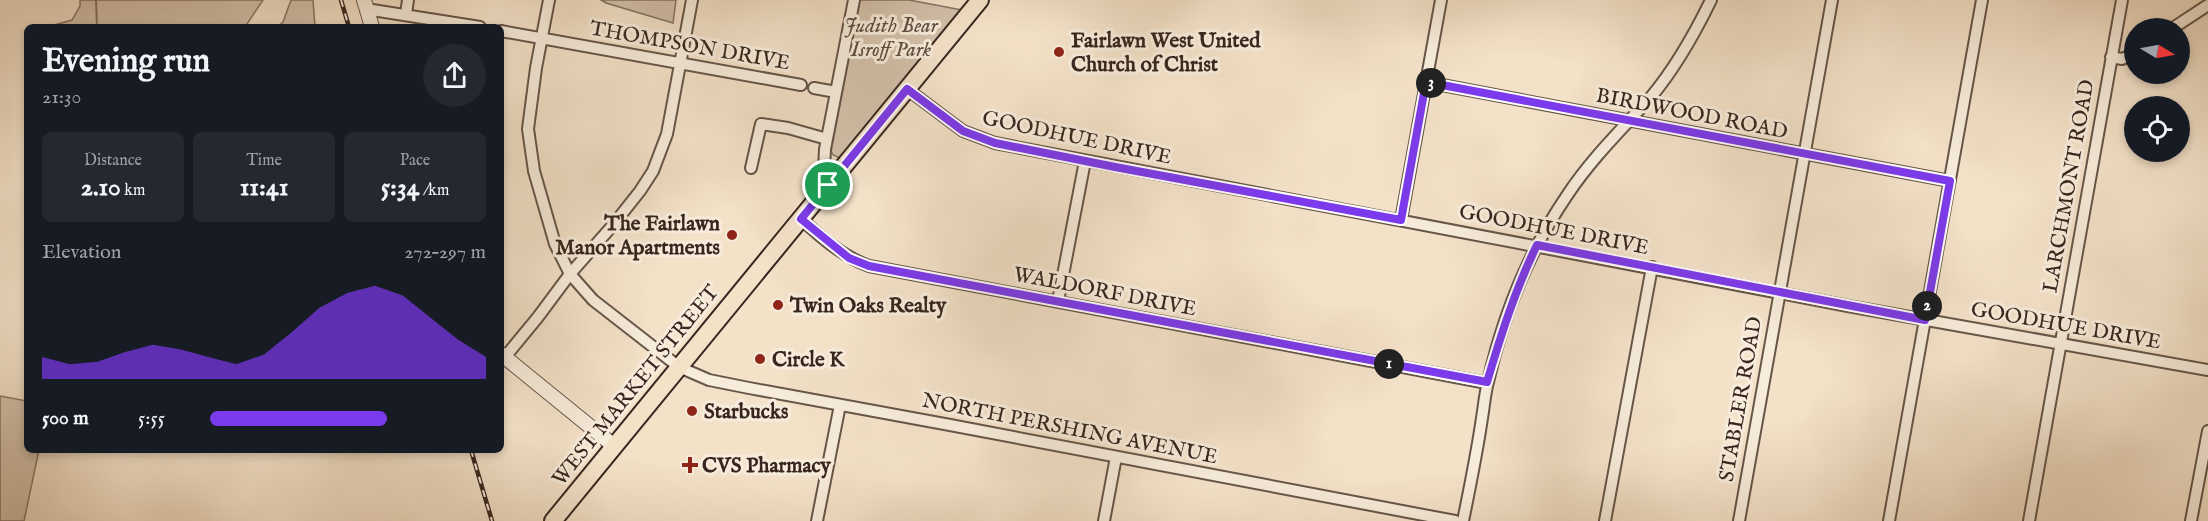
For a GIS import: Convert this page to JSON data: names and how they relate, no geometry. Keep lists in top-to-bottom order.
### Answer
{
  "streets": {
    "main road": ["WEST MARKET STREET"],
    "street": [
      "THOMPSON DRIVE",
      "BIRDWOOD ROAD",
      "GOODHUE DRIVE",
      "LARCHMONT ROAD",
      "WALDORF DRIVE",
      "STABLER ROAD",
      "NORTH PERSHING AVENUE"
    ]
  },
  "crossings": [
    ["THOMPSON DRIVE", "NORTH PERSHING AVENUE"],
    ["BIRDWOOD ROAD", "STABLER ROAD"],
    ["GOODHUE DRIVE", "LARCHMONT ROAD"],
    ["GOODHUE DRIVE", "WEST MARKET STREET"],
    ["GOODHUE DRIVE", "STABLER ROAD"],
    ["WALDORF DRIVE", "WEST MARKET STREET"],
    ["WEST MARKET STREET", "NORTH PERSHING AVENUE"]
  ],
  "parks": ["Judith Bear Isroff Park"],
  "places": {
    "other": [
      "Fairlawn West United Church of Christ",
      "The Fairlawn Manor Apartments",
      "Twin Oaks Realty",
      "Circle K",
      "Starbucks"
    ],
    "health": ["CVS Pharmacy"]
  },
  "north": "right",
  "page": {
    "heading": ["Evening run", "21:30"],
    "pins": ["3", "2", "1"],
    "stats": [
      ["Distance", "2.10 km"],
      ["Time", "11:41"],
      ["Pace", "5:34 /km"]
    ],
    "chart": ["Elevation", "272–297 m"],
    "list": [
      {
        "name": "500 m",
        "note": "5:55"
      }
    ]
  }
}
